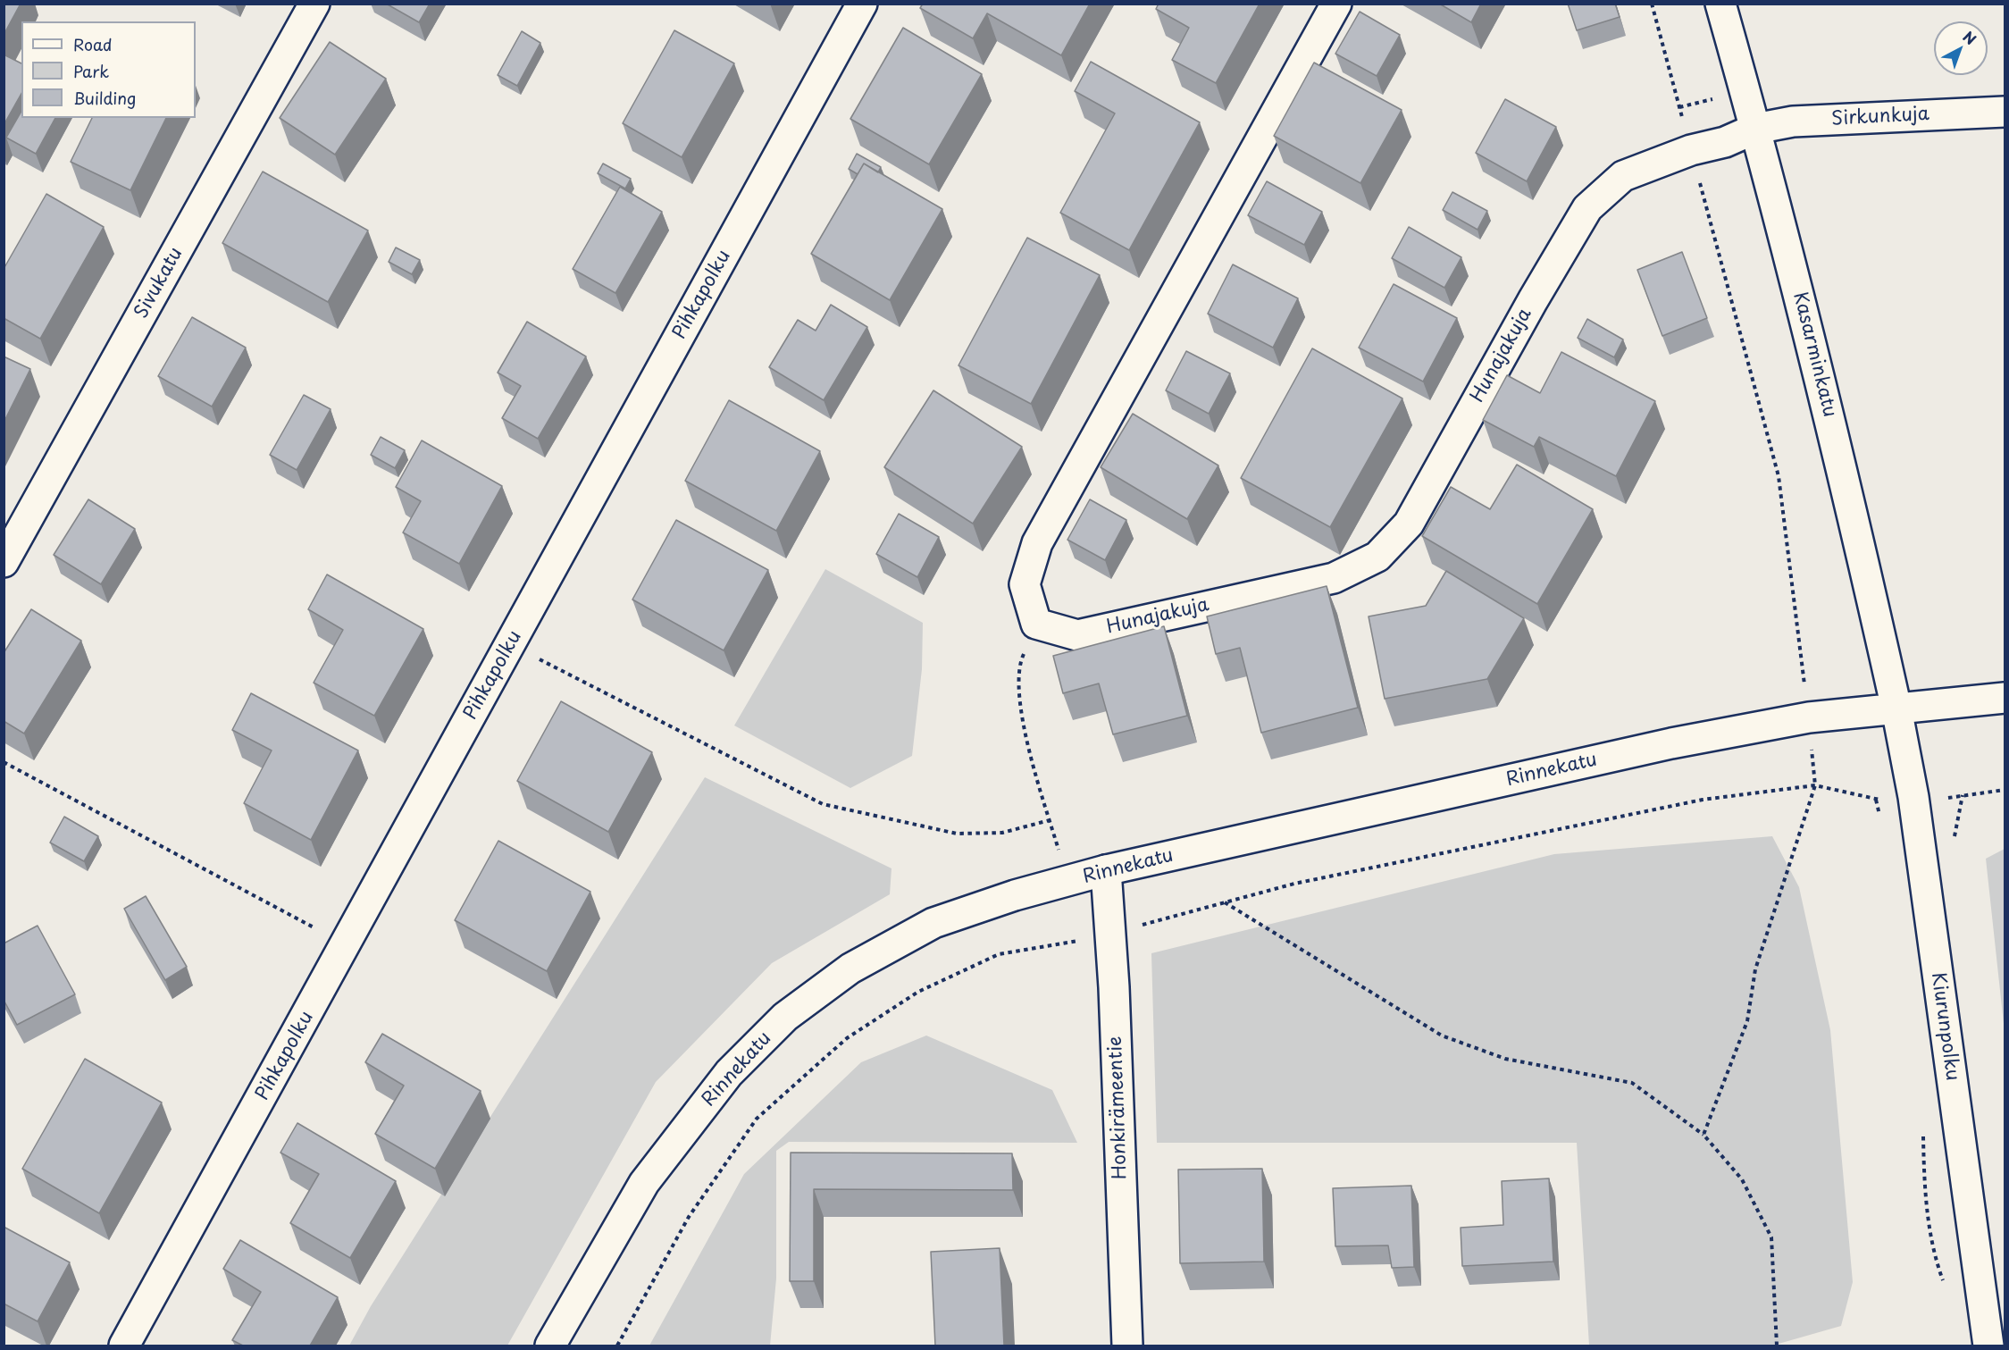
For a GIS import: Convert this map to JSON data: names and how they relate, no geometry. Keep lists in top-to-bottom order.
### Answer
{
  "streets": {
    "street": [
      "Sirkunkuja",
      "Sivukatu",
      "Pihkapolku",
      "Kasarminkatu",
      "Hunajakuja",
      "Rinnekatu",
      "Kiurunpolku",
      "Honkirämeentie"
    ]
  },
  "crossings": [
    ["Sirkunkuja", "Kasarminkatu"],
    ["Sirkunkuja", "Hunajakuja"],
    ["Kasarminkatu", "Hunajakuja"],
    ["Kasarminkatu", "Rinnekatu"],
    ["Kasarminkatu", "Kiurunpolku"],
    ["Rinnekatu", "Kiurunpolku"],
    ["Rinnekatu", "Honkirämeentie"]
  ],
  "legend": ["Road", "Park", "Building"],
  "north": "top right"
}
